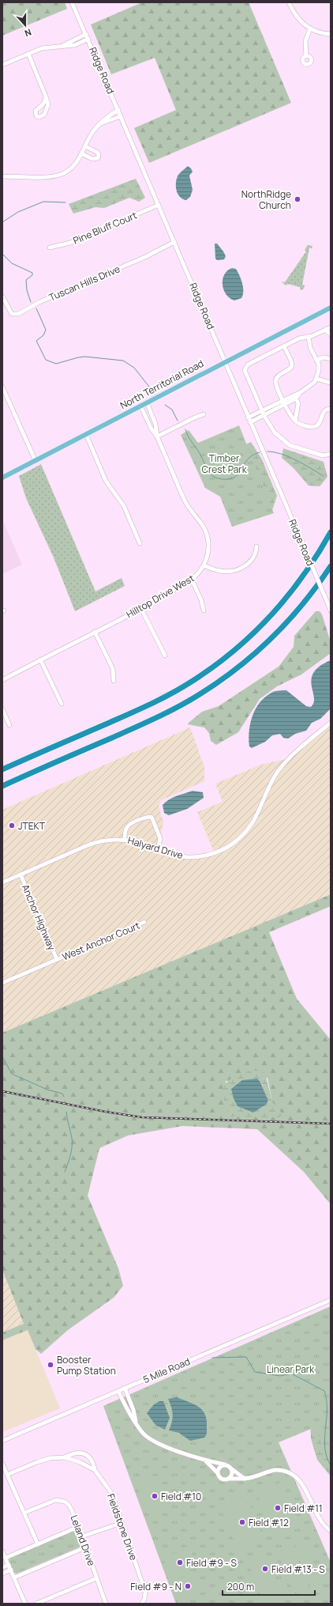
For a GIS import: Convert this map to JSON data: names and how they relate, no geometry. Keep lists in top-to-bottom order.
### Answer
{
  "streets": {
    "main road": ["North Territorial Road"],
    "street": [
      "Ridge Road",
      "Pine Bluff Court",
      "Tuscan Hills Drive",
      "Hilltop Drive West",
      "Halyard Drive",
      "Anchor Highway",
      "West Anchor Court",
      "5 Mile Road",
      "Fieldstone Drive",
      "Leland Drive"
    ]
  },
  "crossings": [
    ["Ridge Road", "Pine Bluff Court"],
    ["Ridge Road", "Tuscan Hills Drive"],
    ["Ridge Road", "North Territorial Road"],
    ["North Territorial Road", "Hilltop Drive West"],
    ["Halyard Drive", "Anchor Highway"],
    ["Anchor Highway", "West Anchor Court"]
  ],
  "parks": ["Timber Crest Park", "Linear Park"],
  "places": [
    "NorthRidge Church",
    "JTEKT",
    "Booster Pump Station",
    "Field #10",
    "Field #11",
    "Field #12",
    "Field #9 - S",
    "Field #13 - S",
    "Field #9 - N"
  ],
  "scale_bar": "200 m",
  "north": "bottom"
}
